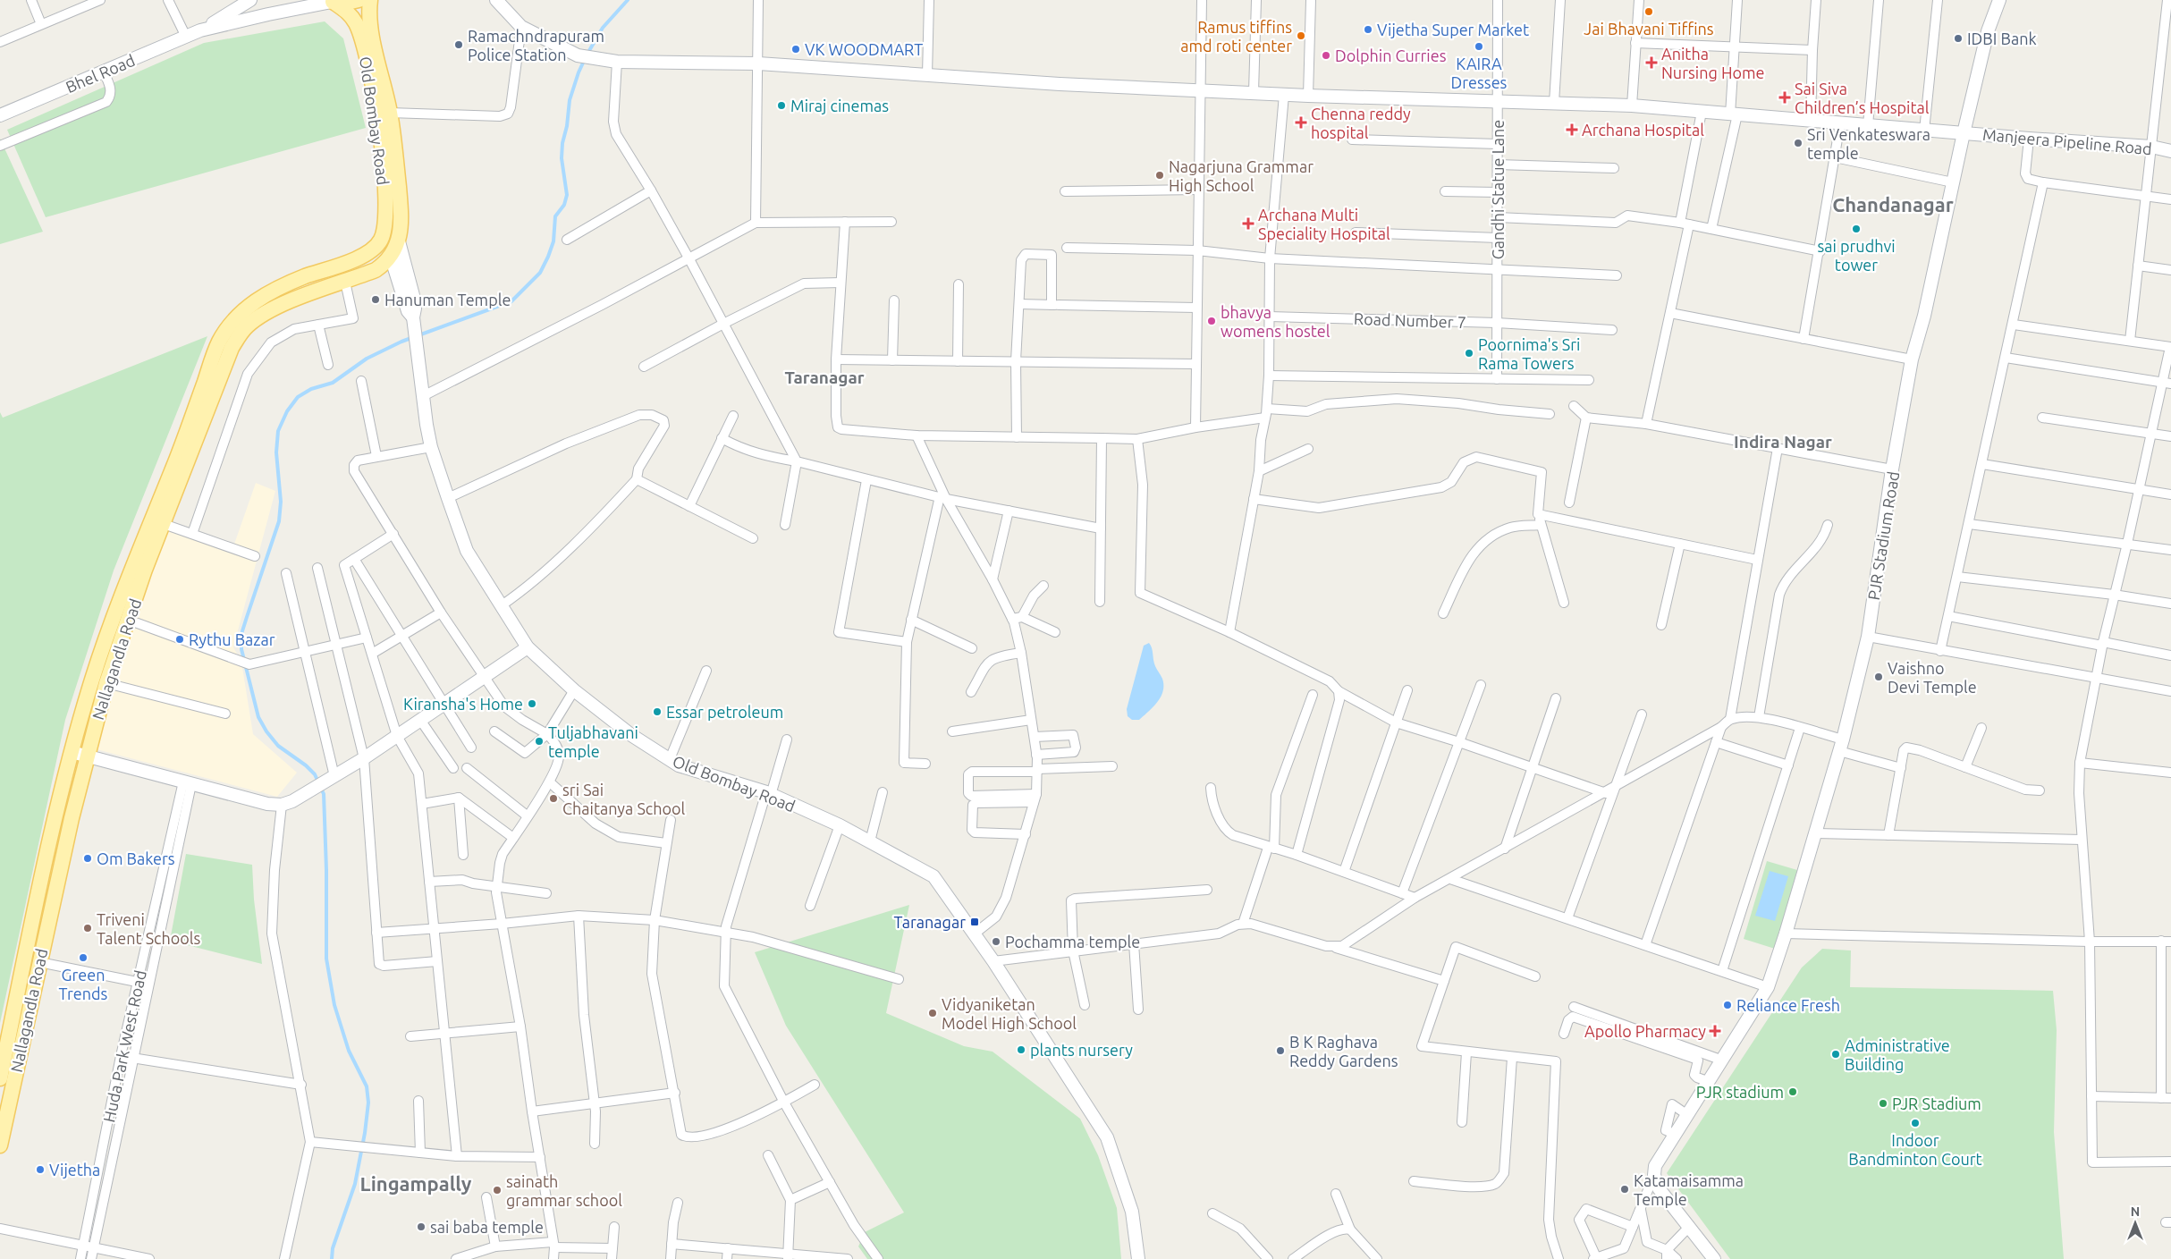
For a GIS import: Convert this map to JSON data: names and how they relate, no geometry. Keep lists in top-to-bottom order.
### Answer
{
  "streets": {
    "main road": ["Old Bombay Road", "Nallagandla Road"],
    "street": [
      "Bhel Road",
      "Manjeera Pipeline Road",
      "Gandhi Statue Lane",
      "Road Number 7",
      "PJR Stadium Road",
      "Huda Park West Road"
    ]
  },
  "crossings": [
    ["Old Bombay Road", "Nallagandla Road"],
    ["Manjeera Pipeline Road", "Gandhi Statue Lane"],
    ["Manjeera Pipeline Road", "PJR Stadium Road"],
    ["Gandhi Statue Lane", "Road Number 7"]
  ],
  "districts": [
    "Chandanagar",
    "Taranagar",
    "Indira Nagar",
    "Lingampally"
  ],
  "places": {
    "other": [
      "Jai Bhavani Tiffins",
      "Vijetha Super Market",
      "Ramus tiffins amd roti center",
      "IDBI Bank",
      "Ramachndrapuram Police Station",
      "KAIRA Dresses",
      "VK WOODMART",
      "Dolphin Curries",
      "Miraj cinemas",
      "Sri Venkateswara temple",
      "Nagarjuna Grammar High School",
      "sai prudhvi tower",
      "Hanuman Temple",
      "bhavya womens hostel",
      "Poornima's Sri Rama Towers",
      "Rythu Bazar",
      "Vaishno Devi Temple",
      "Kiransha's Home",
      "Essar petroleum",
      "Tuljabhavani temple",
      "sri Sai Chaitanya School",
      "Om Bakers",
      "Triveni Talent Schools",
      "Pochamma temple",
      "Green Trends",
      "Reliance Fresh",
      "Vidyaniketan Model High School",
      "plants nursery",
      "B K Raghava Reddy Gardens",
      "Administrative Building",
      "PJR stadium",
      "PJR Stadium",
      "Indoor Bandminton Court",
      "Vijetha",
      "Katamaisamma Temple",
      "sainath grammar school",
      "sai baba temple"
    ],
    "health": [
      "Anitha Nursing Home",
      "Sai Siva Children’s Hospital",
      "Chenna reddy hospital",
      "Archana Hospital",
      "Archana Multi Speciality Hospital",
      "Apollo Pharmacy"
    ],
    "transit": ["Taranagar"]
  },
  "north": "top"
}
